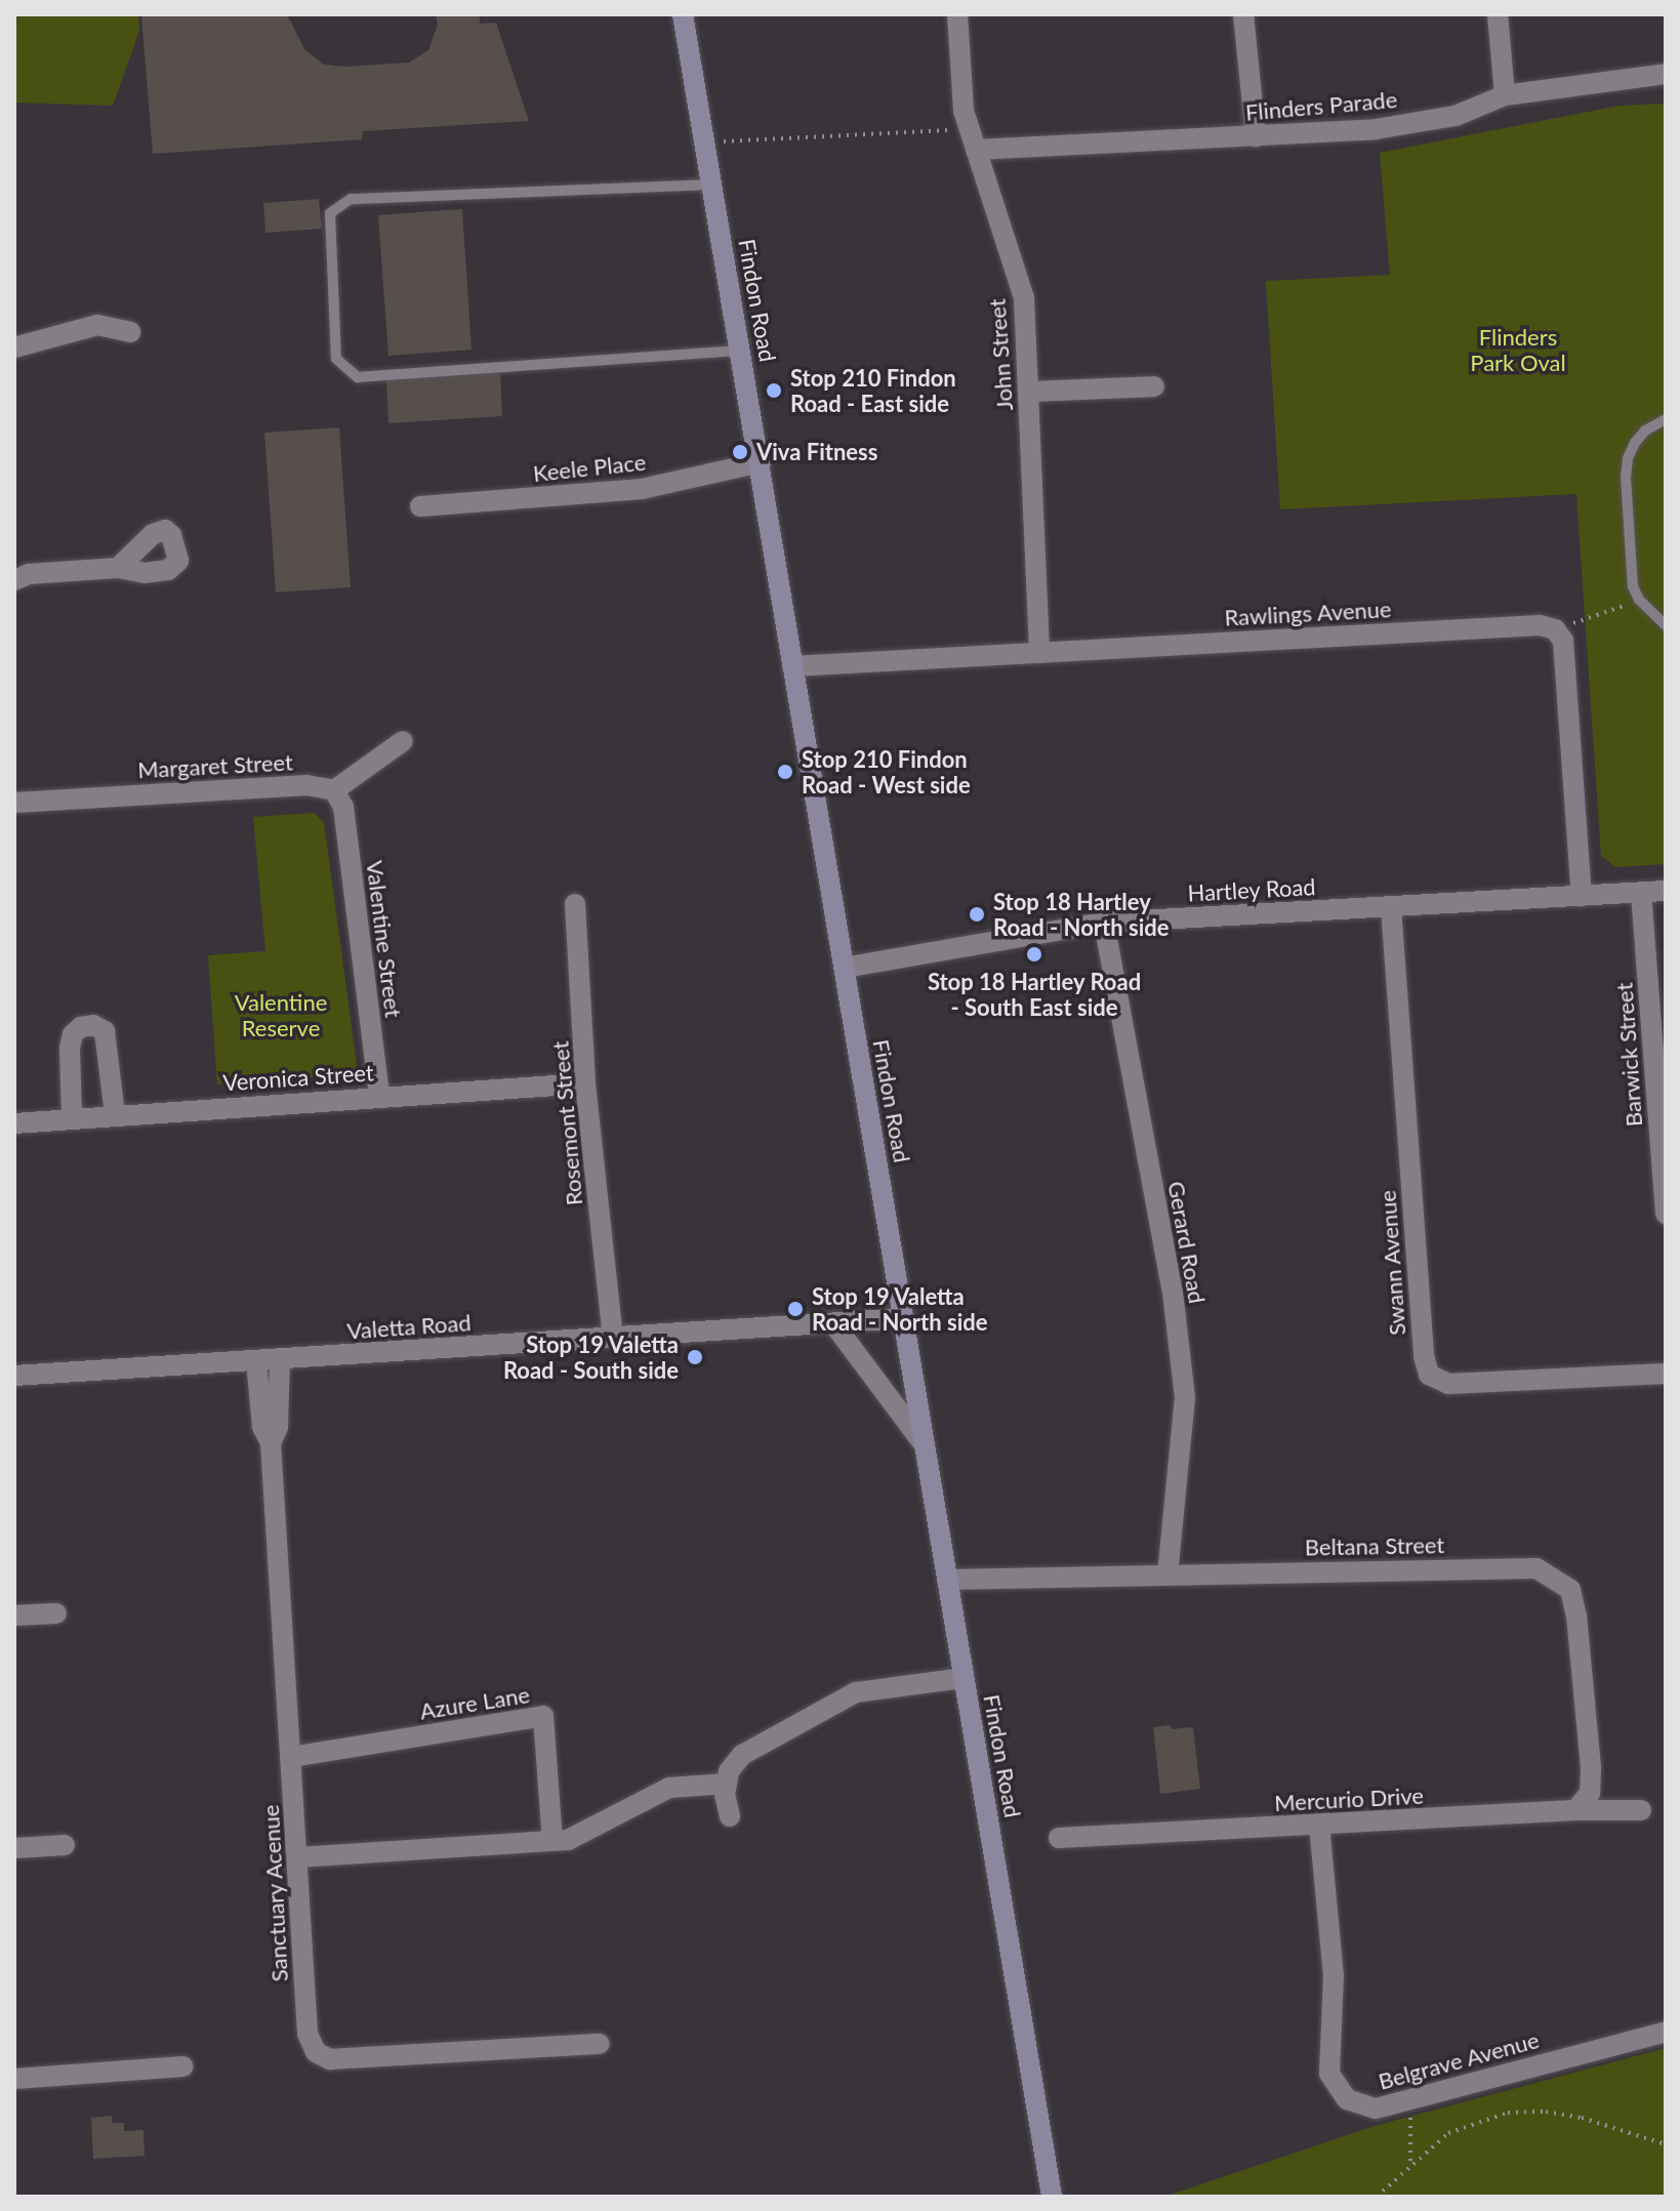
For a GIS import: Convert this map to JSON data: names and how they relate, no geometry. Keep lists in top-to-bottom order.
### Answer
{
  "streets": {
    "main road": ["Findon Road"],
    "street": [
      "Flinders Parade",
      "John Street",
      "Keele Place",
      "Rawlings Avenue",
      "Margaret Street",
      "Hartley Road",
      "Valentine Street",
      "Barwick Street",
      "Veronica Street",
      "Rosemont Street",
      "Gerard Road",
      "Swann Avenue",
      "Valetta Road",
      "Beltana Street",
      "Azure Lane",
      "Mercurio Drive",
      "Sanctuary Acenue",
      "Belgrave Avenue"
    ]
  },
  "crossings": [
    ["Flinders Parade", "John Street"],
    ["Findon Road", "Keele Place"],
    ["Findon Road", "Rawlings Avenue"],
    ["Findon Road", "Hartley Road"],
    ["Findon Road", "Valetta Road"],
    ["Findon Road", "Beltana Street"],
    ["John Street", "Rawlings Avenue"],
    ["Margaret Street", "Valentine Street"],
    ["Hartley Road", "Barwick Street"],
    ["Hartley Road", "Gerard Road"],
    ["Hartley Road", "Swann Avenue"],
    ["Valentine Street", "Veronica Street"],
    ["Veronica Street", "Rosemont Street"],
    ["Rosemont Street", "Valetta Road"],
    ["Gerard Road", "Beltana Street"],
    ["Valetta Road", "Sanctuary Acenue"],
    ["Beltana Street", "Mercurio Drive"],
    ["Azure Lane", "Sanctuary Acenue"],
    ["Mercurio Drive", "Belgrave Avenue"]
  ],
  "parks": ["Flinders Park Oval", "Valentine Reserve"],
  "places": [
    "Stop 210 Findon Road - East side",
    "Viva Fitness",
    "Stop 210 Findon Road - West side",
    "Stop 18 Hartley Road - North side",
    "Stop 18 Hartley Road - South East side",
    "Stop 19 Valetta Road - North side",
    "Stop 19 Valetta Road - South side"
  ]
}
